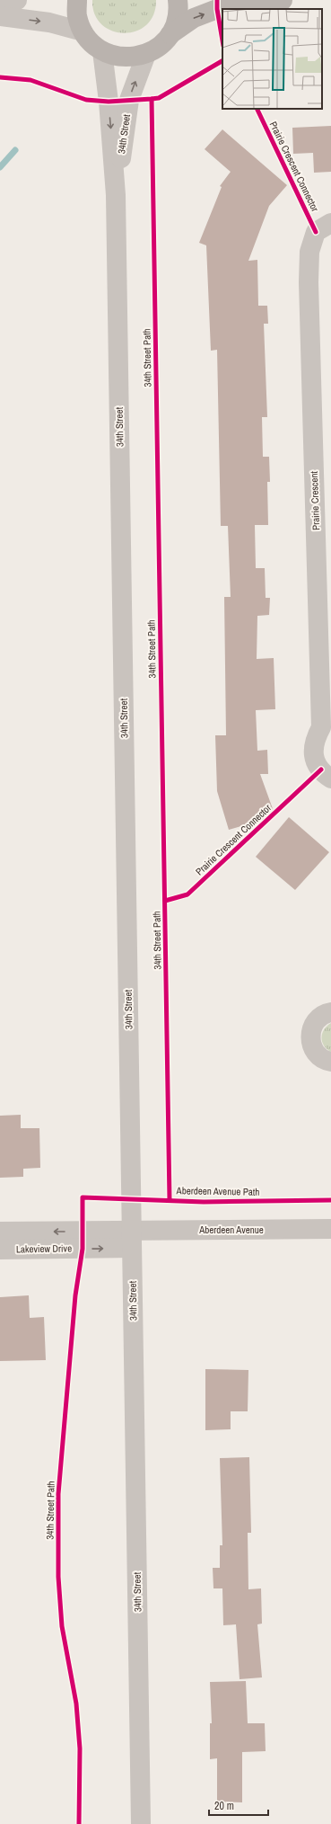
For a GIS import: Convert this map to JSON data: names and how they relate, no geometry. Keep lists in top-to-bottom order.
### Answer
{
  "streets": {
    "street": [
      "34th Street",
      "Prairie Crescent",
      "Aberdeen Avenue",
      "Lakeview Drive"
    ],
    "cycle path": ["Prairie Crescent Connector", "34th Street Path", "Aberdeen Avenue Path"]
  },
  "crossings": [
    ["34th Street", "Aberdeen Avenue"],
    ["34th Street", "Lakeview Drive"],
    ["Aberdeen Avenue", "Lakeview Drive"]
  ],
  "scale_bar": "20 m"
}
